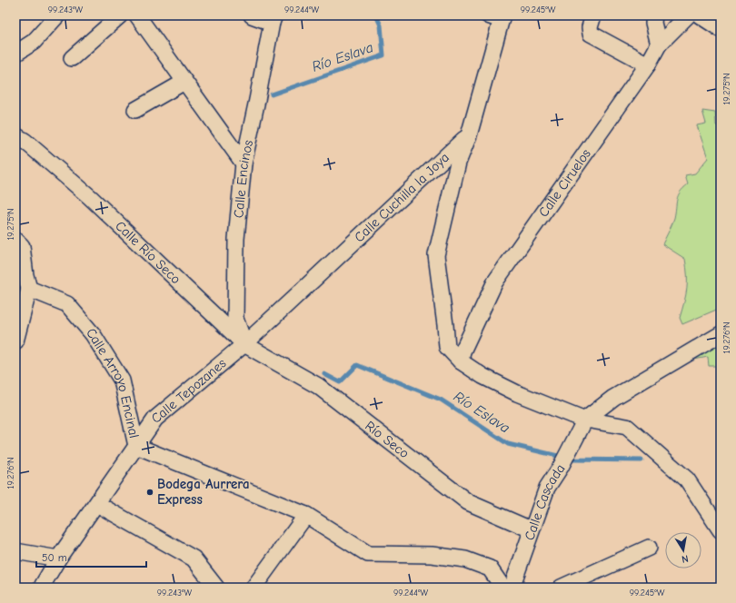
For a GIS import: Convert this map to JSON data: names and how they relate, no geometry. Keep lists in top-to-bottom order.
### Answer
{
  "streets": {
    "street": [
      "Calle Encinos",
      "Calle Ciruelos",
      "Calle Cuchilla la Joya",
      "Calle Río Seco",
      "Calle Arroyo Encinal",
      "Calle Tepozanes",
      "Río Seco",
      "Calle Cascada"
    ]
  },
  "crossings": [
    ["Calle Encinos", "Calle Cuchilla la Joya"],
    ["Calle Encinos", "Calle Río Seco"],
    ["Calle Encinos", "Calle Tepozanes"],
    ["Calle Encinos", "Río Seco"],
    ["Calle Cuchilla la Joya", "Calle Río Seco"],
    ["Calle Cuchilla la Joya", "Calle Tepozanes"],
    ["Calle Cuchilla la Joya", "Río Seco"],
    ["Calle Río Seco", "Calle Tepozanes"],
    ["Calle Río Seco", "Río Seco"],
    ["Calle Arroyo Encinal", "Calle Tepozanes"],
    ["Calle Tepozanes", "Río Seco"],
    ["Río Seco", "Calle Cascada"]
  ],
  "water": ["Río Eslava"],
  "places": ["Bodega Aurrera Express"],
  "scale_bar": "50 m",
  "north": "bottom",
  "coordinates": [
    "99.243°W",
    "99.244°W",
    "99.245°W",
    "19.275°N",
    "19.276°N"
  ]
}
